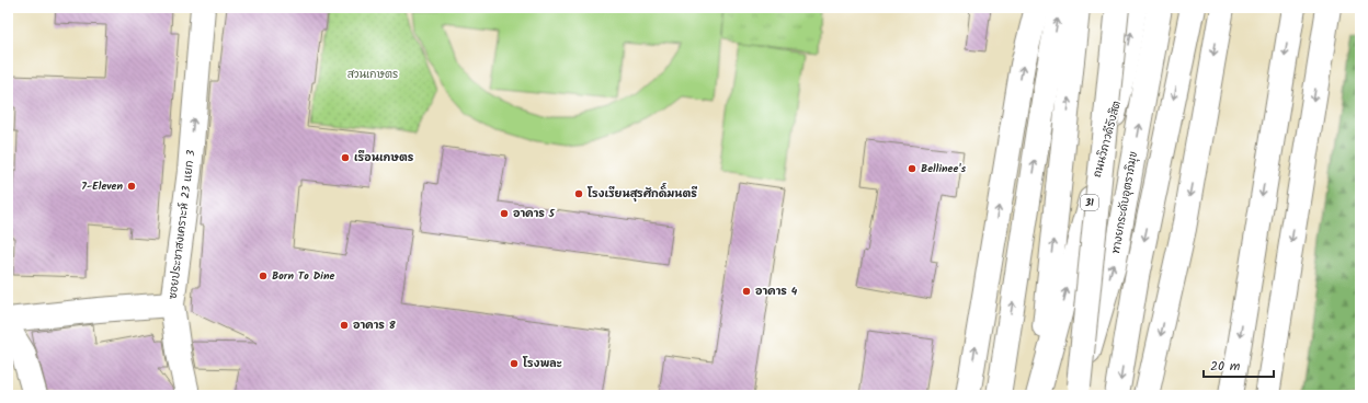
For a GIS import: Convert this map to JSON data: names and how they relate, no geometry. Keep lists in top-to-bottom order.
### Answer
{
  "streets": {
    "main road": [
      "ถนนวิภาวดีรังสิต",
      "31",
      "ทางยกระดับอุตราภิมุข",
      "ซอยประชาสงเคราะห์ 23 แยก 3"
    ]
  },
  "one_way": ["ซอยประชาสงเคราะห์ 23 แยก 3"],
  "parks": ["สวนเกษตร"],
  "places": [
    "เรือนเกษตร",
    "Bellinee's",
    "7-Eleven",
    "โรงเรียนสุรศักดิ์มนตรี",
    "อาคาร 5",
    "Born To Dine",
    "อาคาร 4",
    "อาคาร 8",
    "โรงพละ"
  ],
  "scale_bar": "20 m"
}
